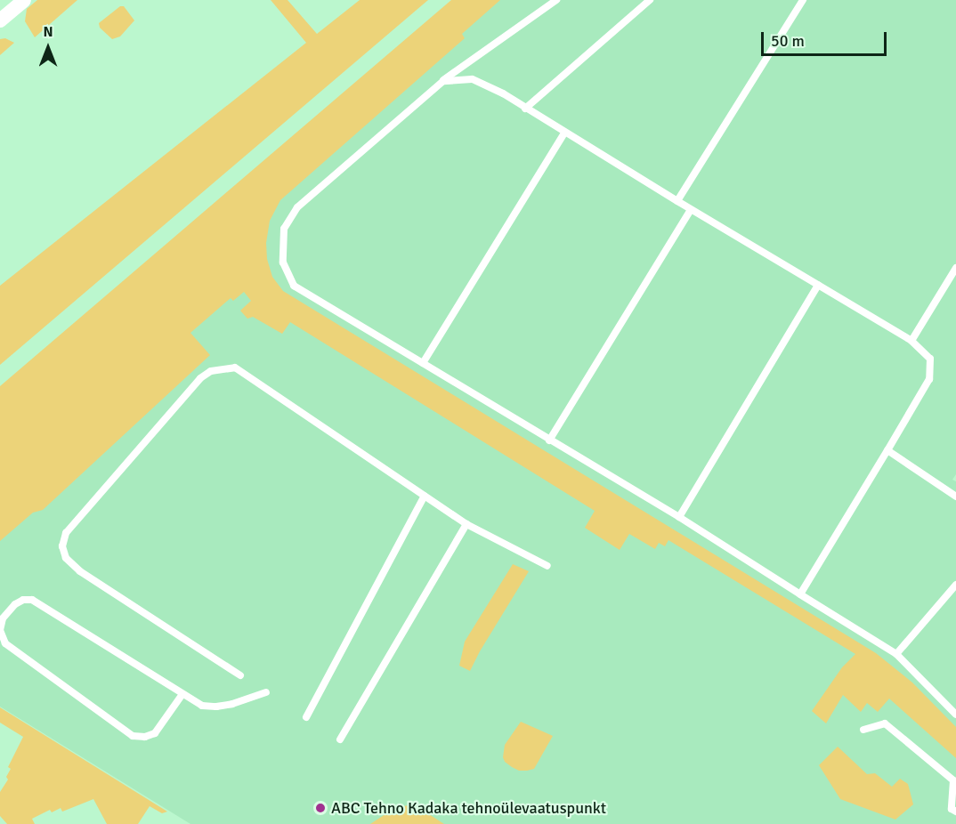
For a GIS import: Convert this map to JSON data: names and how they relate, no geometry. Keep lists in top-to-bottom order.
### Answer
{
  "places": ["ABC Tehno Kadaka tehnoülevaatuspunkt"],
  "scale_bar": "50 m",
  "north": "top"
}
